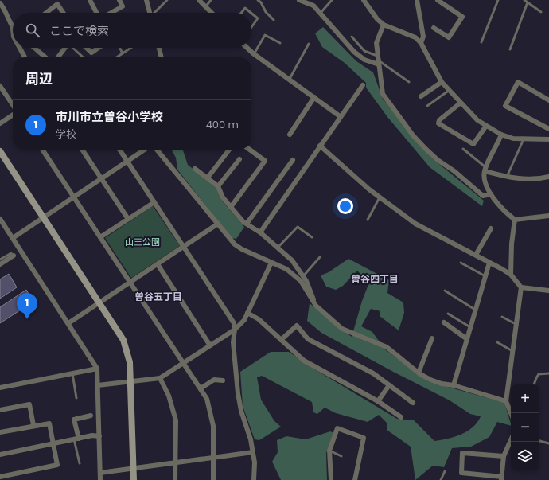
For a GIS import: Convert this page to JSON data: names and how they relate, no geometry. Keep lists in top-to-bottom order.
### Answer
{
  "districts": ["曽谷四丁目", "曽谷五丁目"],
  "parks": ["山王公園"],
  "page": {
    "search": "ここで検索",
    "heading": "周辺",
    "list": [
      {
        "mark": "1",
        "name": "市川市立曽谷小学校",
        "note": "学校",
        "value": "400 m"
      }
    ],
    "pins": "1",
    "map_buttons": ["+", "−"]
  }
}
